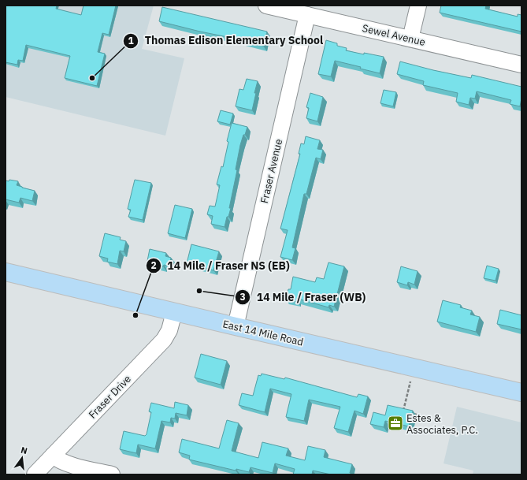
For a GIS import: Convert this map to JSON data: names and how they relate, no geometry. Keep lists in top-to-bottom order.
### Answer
{
  "streets": {
    "main road": ["East 14 Mile Road"],
    "street": ["Sewel Avenue", "Fraser Avenue", "Fraser Drive"]
  },
  "crossings": [
    ["Sewel Avenue", "Fraser Avenue"],
    ["Fraser Avenue", "East 14 Mile Road"],
    ["East 14 Mile Road", "Fraser Drive"]
  ],
  "places": {
    "other": ["Thomas Edison Elementary School", "14 Mile / Fraser (WB)", "14 Mile / Fraser NS (EB)"],
    "office": ["Estes & Associates, P.C."]
  },
  "north": "top"
}
